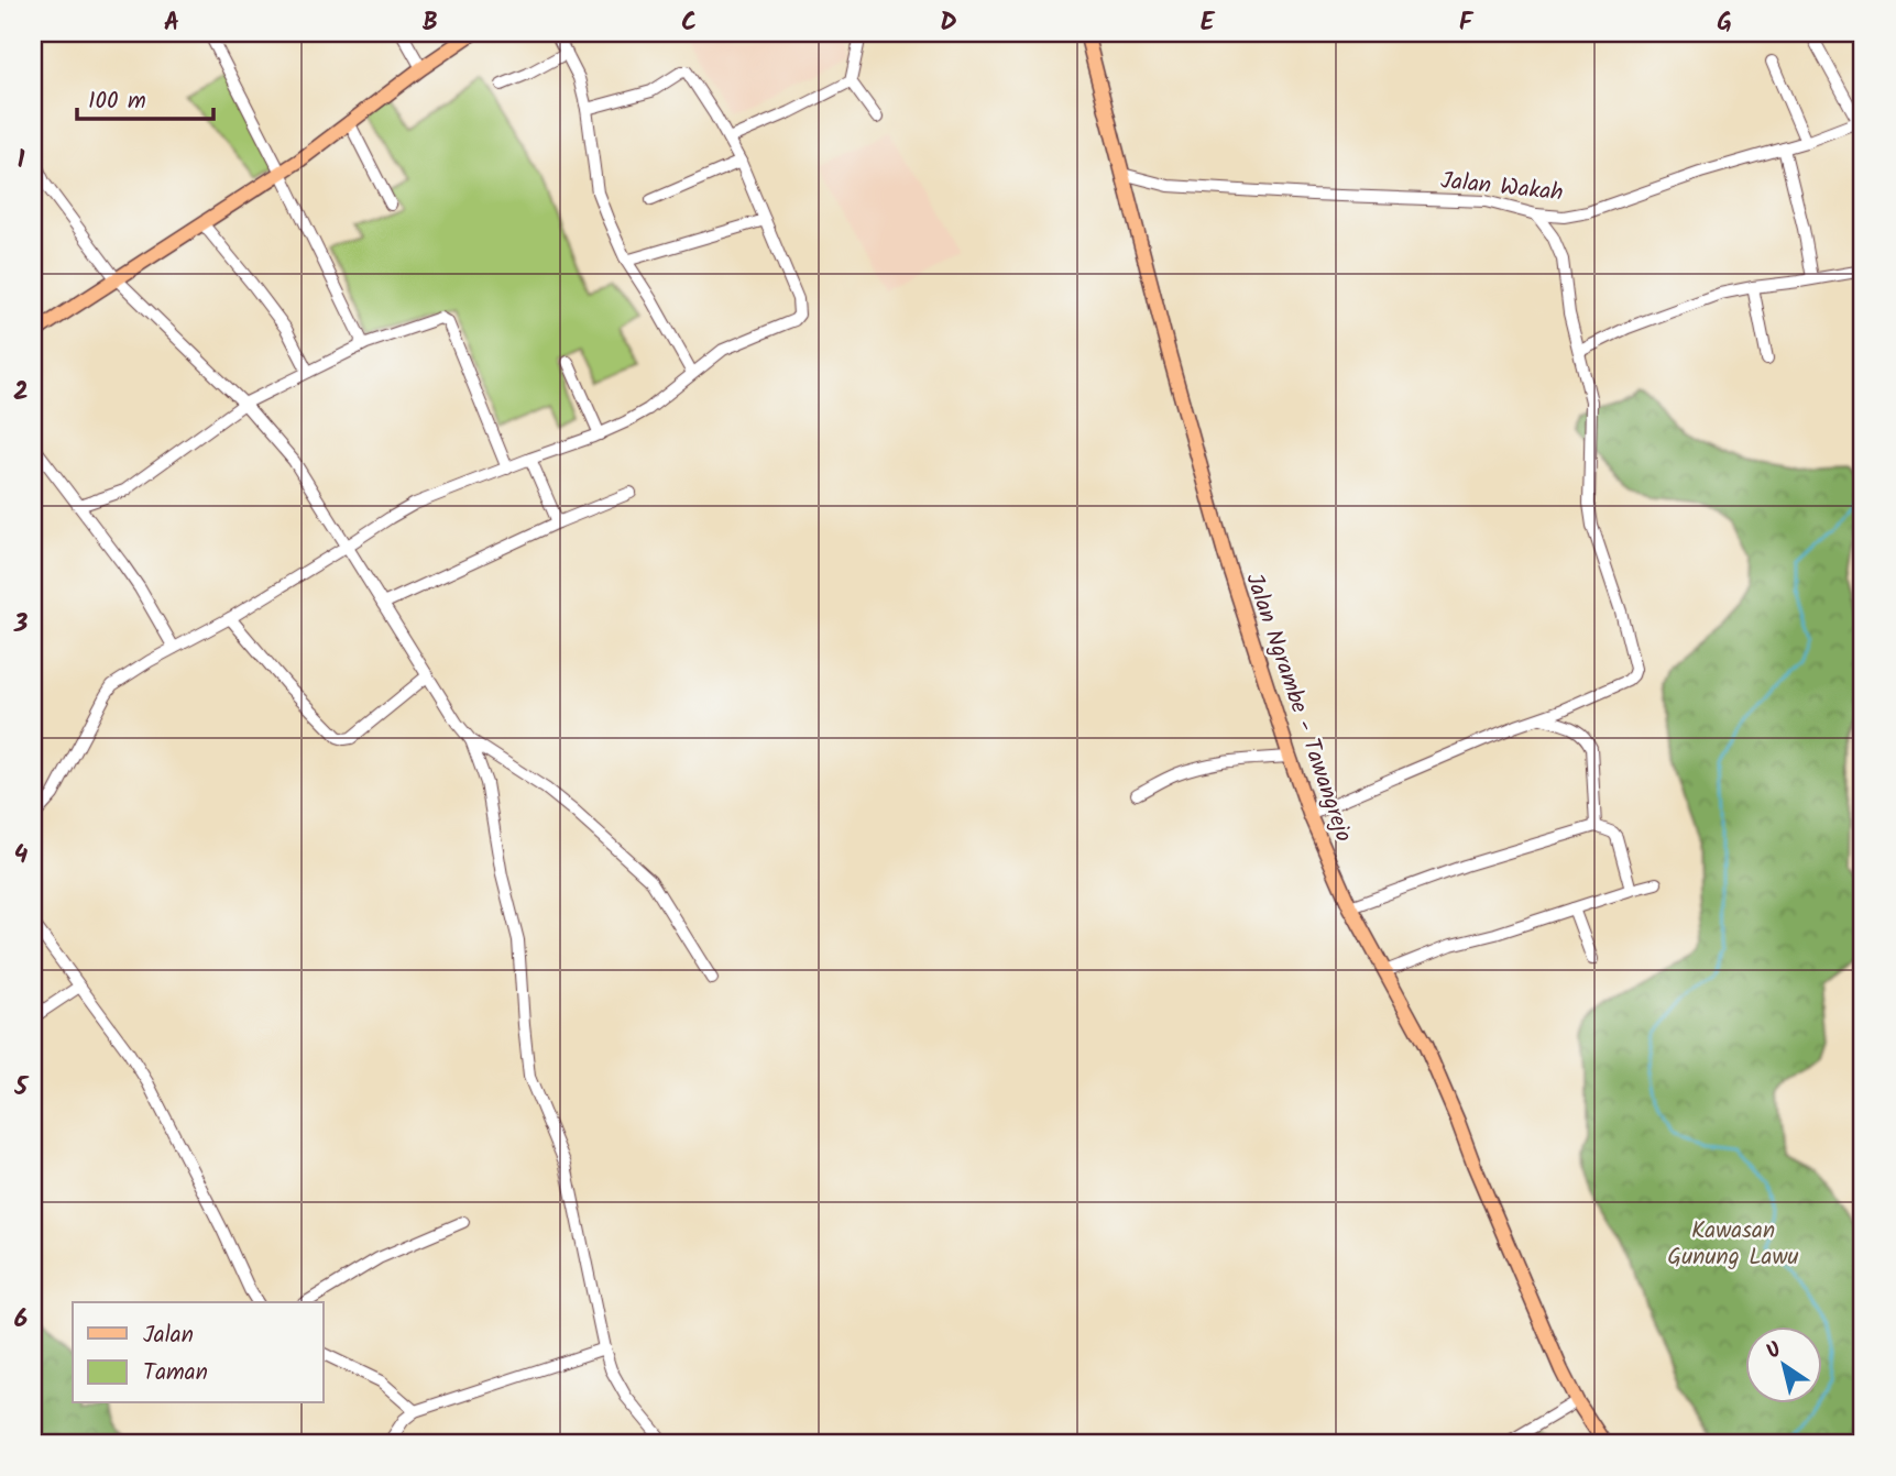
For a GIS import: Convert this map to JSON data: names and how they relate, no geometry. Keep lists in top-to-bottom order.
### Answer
{
  "streets": {
    "main road": ["Jalan Ngrambe - Tawangrejo"],
    "street": ["Jalan Wakah"]
  },
  "crossings": [
    ["Jalan Wakah", "Jalan Ngrambe - Tawangrejo"]
  ],
  "parks": ["Kawasan Gunung Lawu"],
  "legend": ["Jalan", "Taman"],
  "scale_bar": "100 m",
  "north": "top left",
  "grid": {
    "columns": [
      "A",
      "B",
      "C",
      "D",
      "E",
      "F",
      "G"
    ],
    "rows": [
      "1",
      "2",
      "3",
      "4",
      "5",
      "6"
    ]
  }
}
